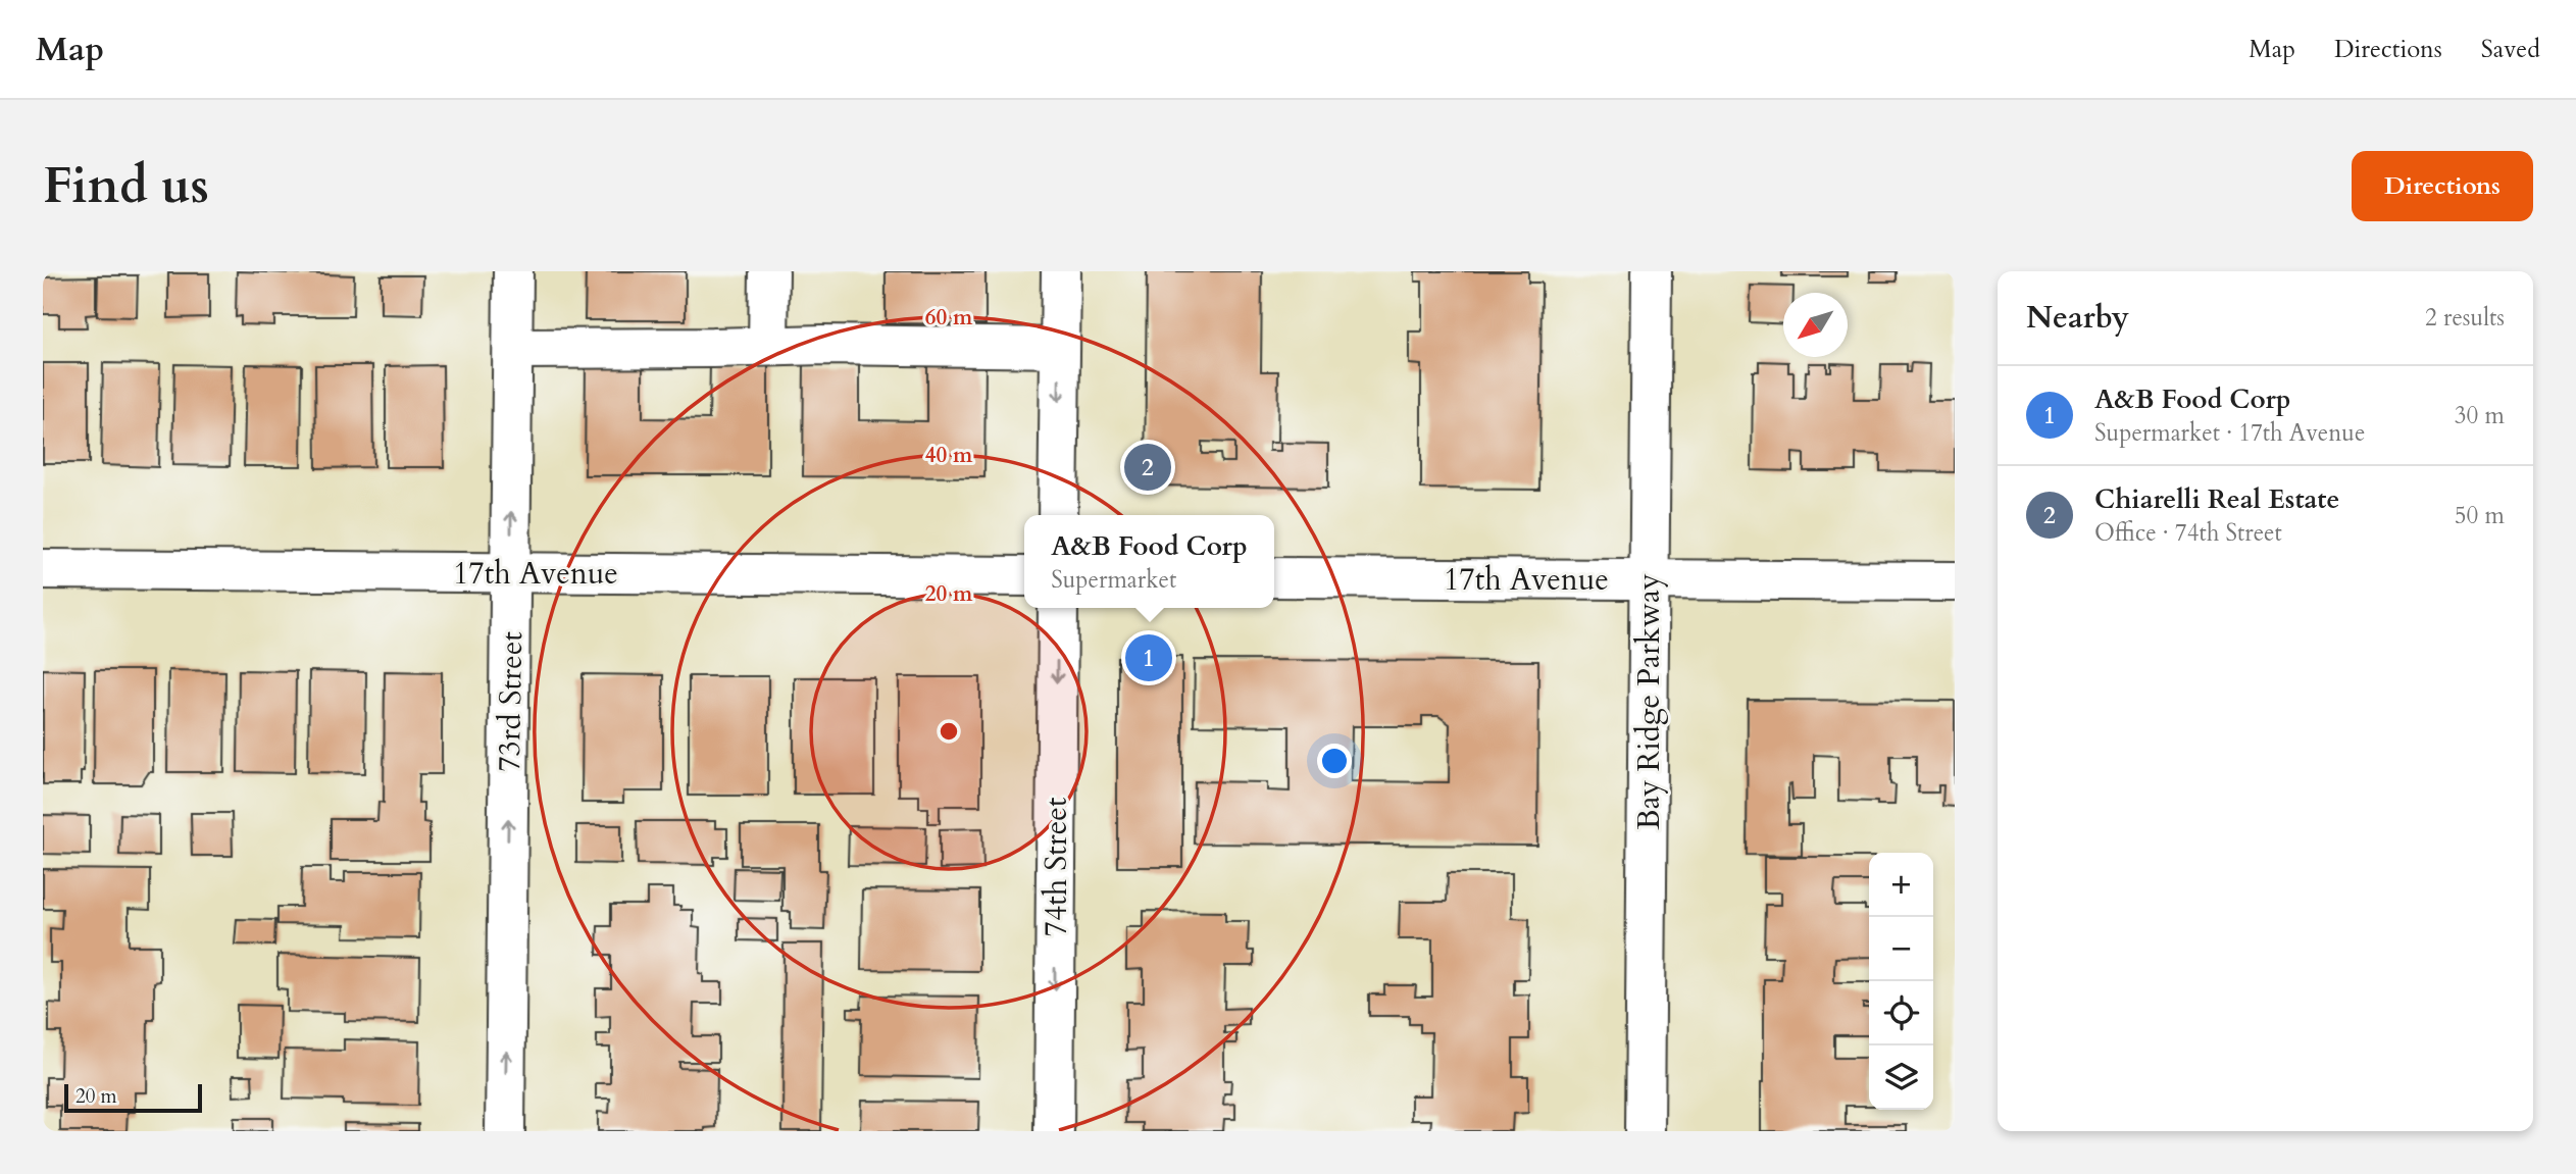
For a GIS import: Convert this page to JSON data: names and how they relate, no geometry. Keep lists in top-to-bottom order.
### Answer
{
  "streets": {
    "street": [
      "17th Avenue",
      "73rd Street",
      "Bay Ridge Parkway",
      "74th Street"
    ]
  },
  "crossings": [
    ["17th Avenue", "73rd Street"],
    ["17th Avenue", "Bay Ridge Parkway"]
  ],
  "one_way": ["73rd Street", "74th Street"],
  "scale_bar": "20 m",
  "north": "bottom left",
  "page": {
    "header": "Map",
    "nav": ["Map", "Directions", "Saved"],
    "buttons": "Directions",
    "title": "Find us",
    "heading": ["Nearby", "2 results"],
    "list": [
      {
        "mark": "1",
        "name": "A&B Food Corp",
        "note": "Supermarket · 17th Avenue",
        "value": "30 m"
      },
      {
        "mark": "2",
        "name": "Chiarelli Real Estate",
        "note": "Office · 74th Street",
        "value": "50 m"
      }
    ],
    "pins": ["2", "1"],
    "popup": ["A&B Food Corp", "Supermarket"],
    "map_buttons": ["+", "−"],
    "scale": "20 m"
  },
  "rings": ["60 m", "40 m", "20 m"]
}
